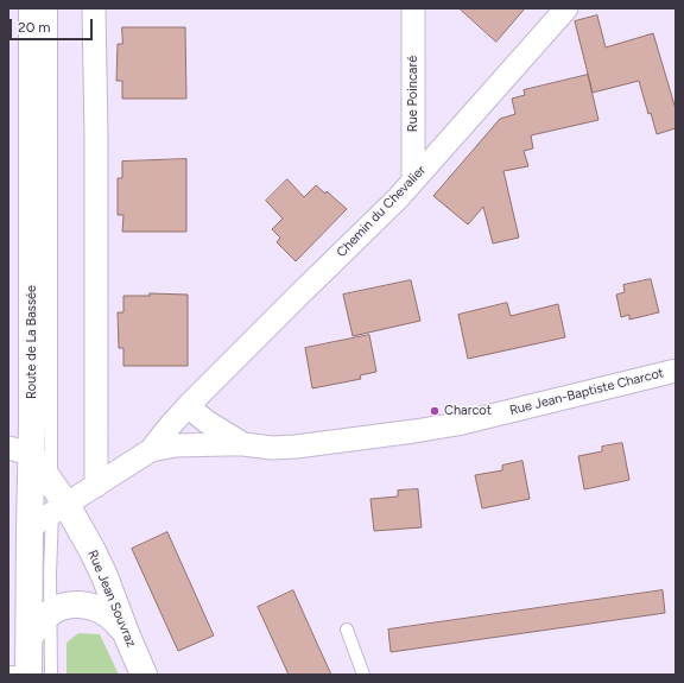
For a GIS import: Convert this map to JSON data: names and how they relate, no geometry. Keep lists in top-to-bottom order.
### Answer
{
  "streets": {
    "main road": ["Route de La Bassée", "Rue Jean Souvraz"],
    "street": ["Rue Poincaré", "Chemin du Chevalier", "Rue Jean-Baptiste Charcot"]
  },
  "crossings": [
    ["Rue Poincaré", "Chemin du Chevalier"],
    ["Chemin du Chevalier", "Rue Jean-Baptiste Charcot"],
    ["Route de La Bassée", "Rue Jean-Baptiste Charcot"],
    ["Route de La Bassée", "Rue Jean Souvraz"],
    ["Rue Jean-Baptiste Charcot", "Rue Jean Souvraz"]
  ],
  "places": ["Charcot"],
  "scale_bar": "20 m"
}
